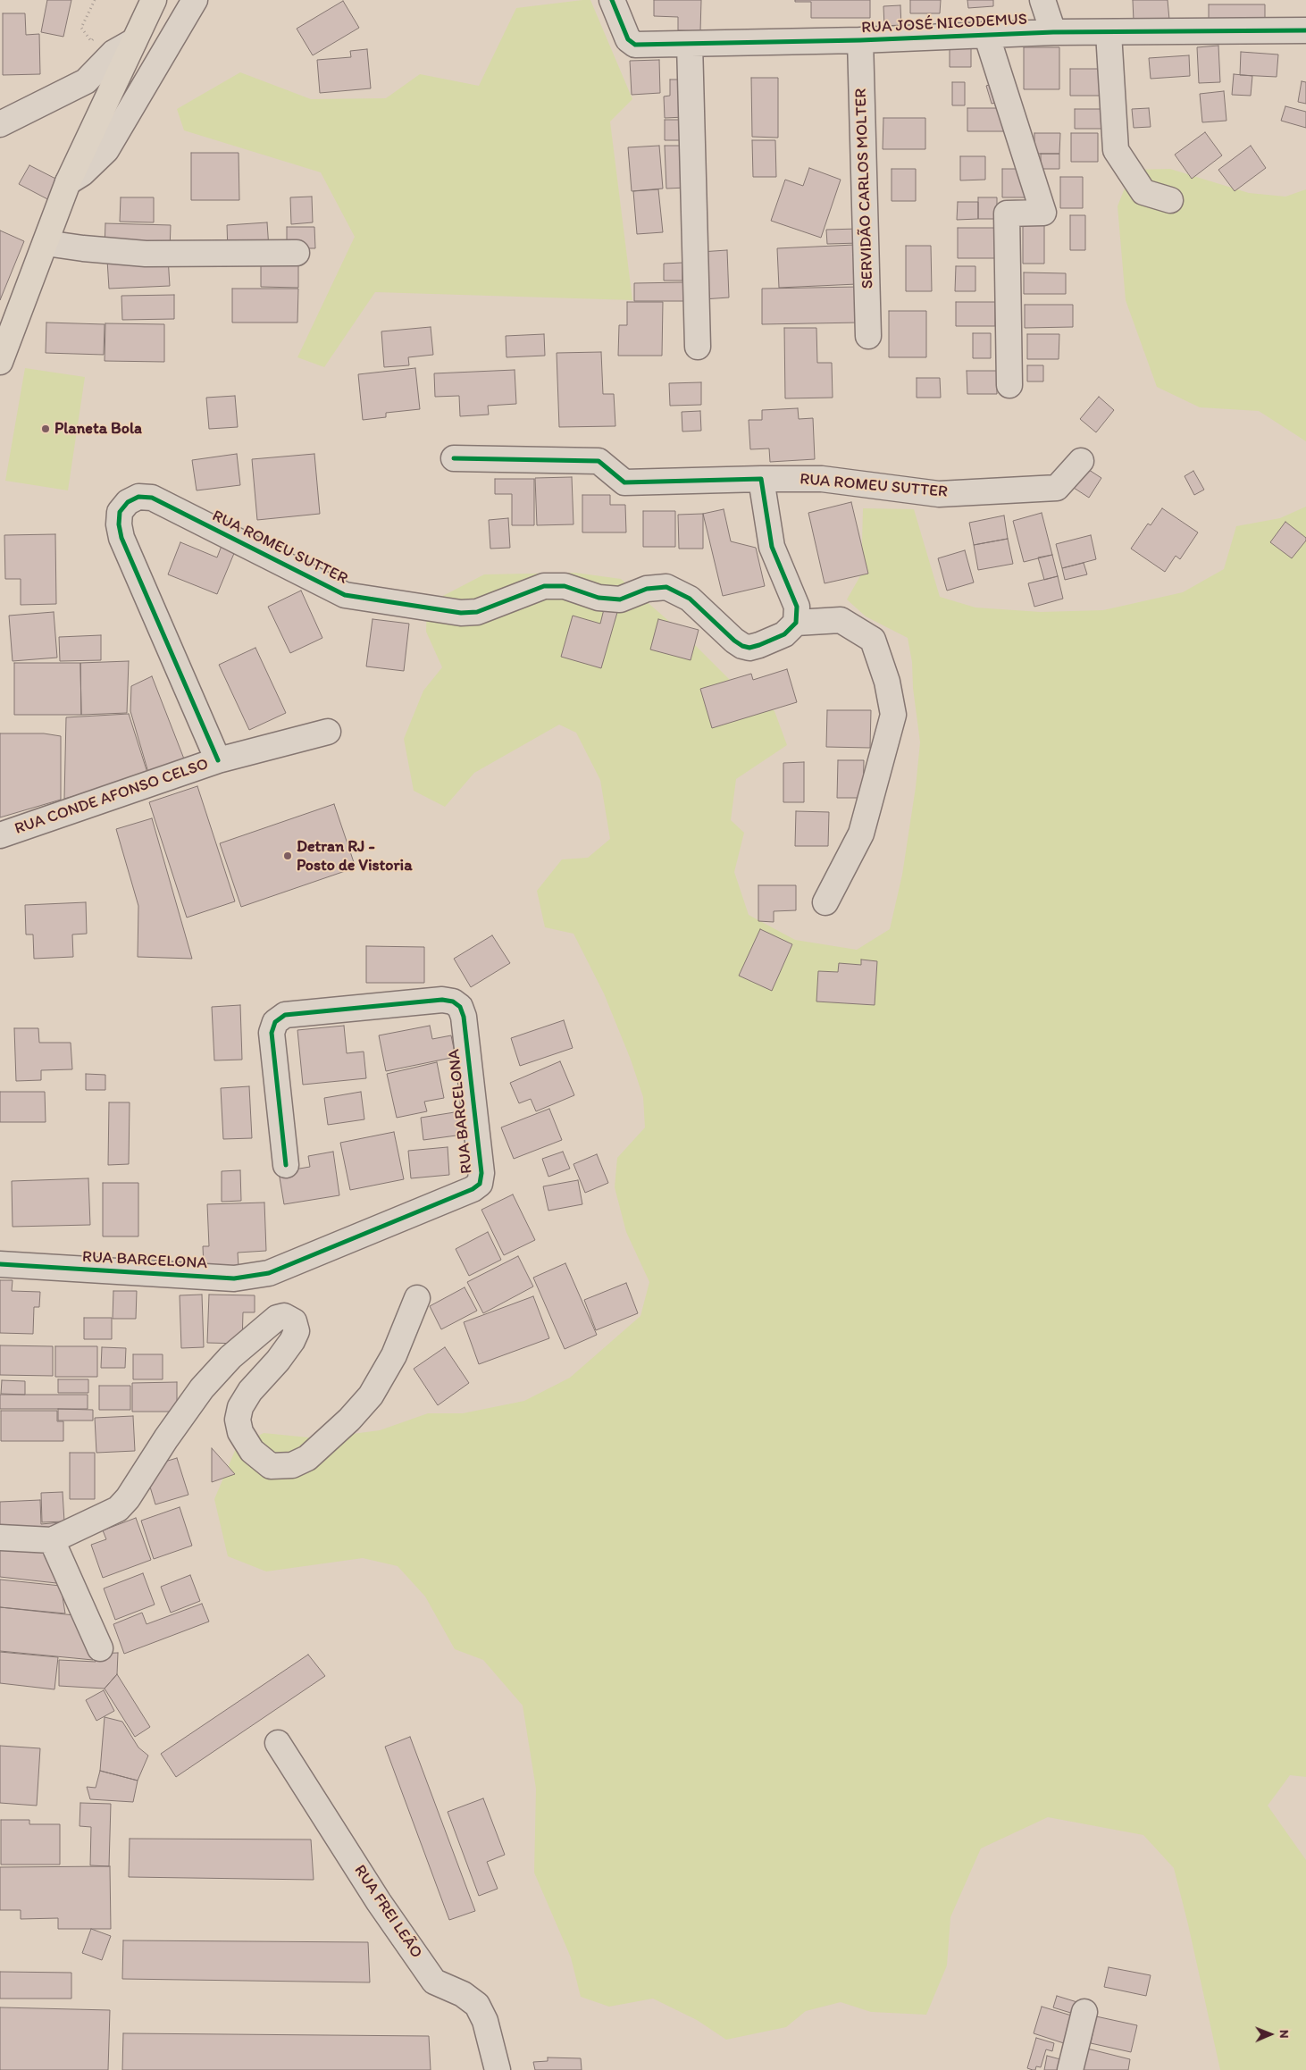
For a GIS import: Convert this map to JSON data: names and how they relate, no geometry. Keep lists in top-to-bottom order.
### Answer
{
  "streets": {
    "street": [
      "RUA JOSÉ NICODEMUS",
      "SERVIDÃO CARLOS MOLTER",
      "RUA ROMEU SUTTER",
      "RUA CONDE AFONSO CELSO",
      "RUA BARCELONA",
      "RUA FREI LEÃO"
    ]
  },
  "crossings": [
    ["RUA JOSÉ NICODEMUS", "SERVIDÃO CARLOS MOLTER"],
    ["RUA ROMEU SUTTER", "RUA CONDE AFONSO CELSO"]
  ],
  "places": ["Planeta Bola", "Detran RJ - Posto de Vistoria"],
  "north": "right"
}
